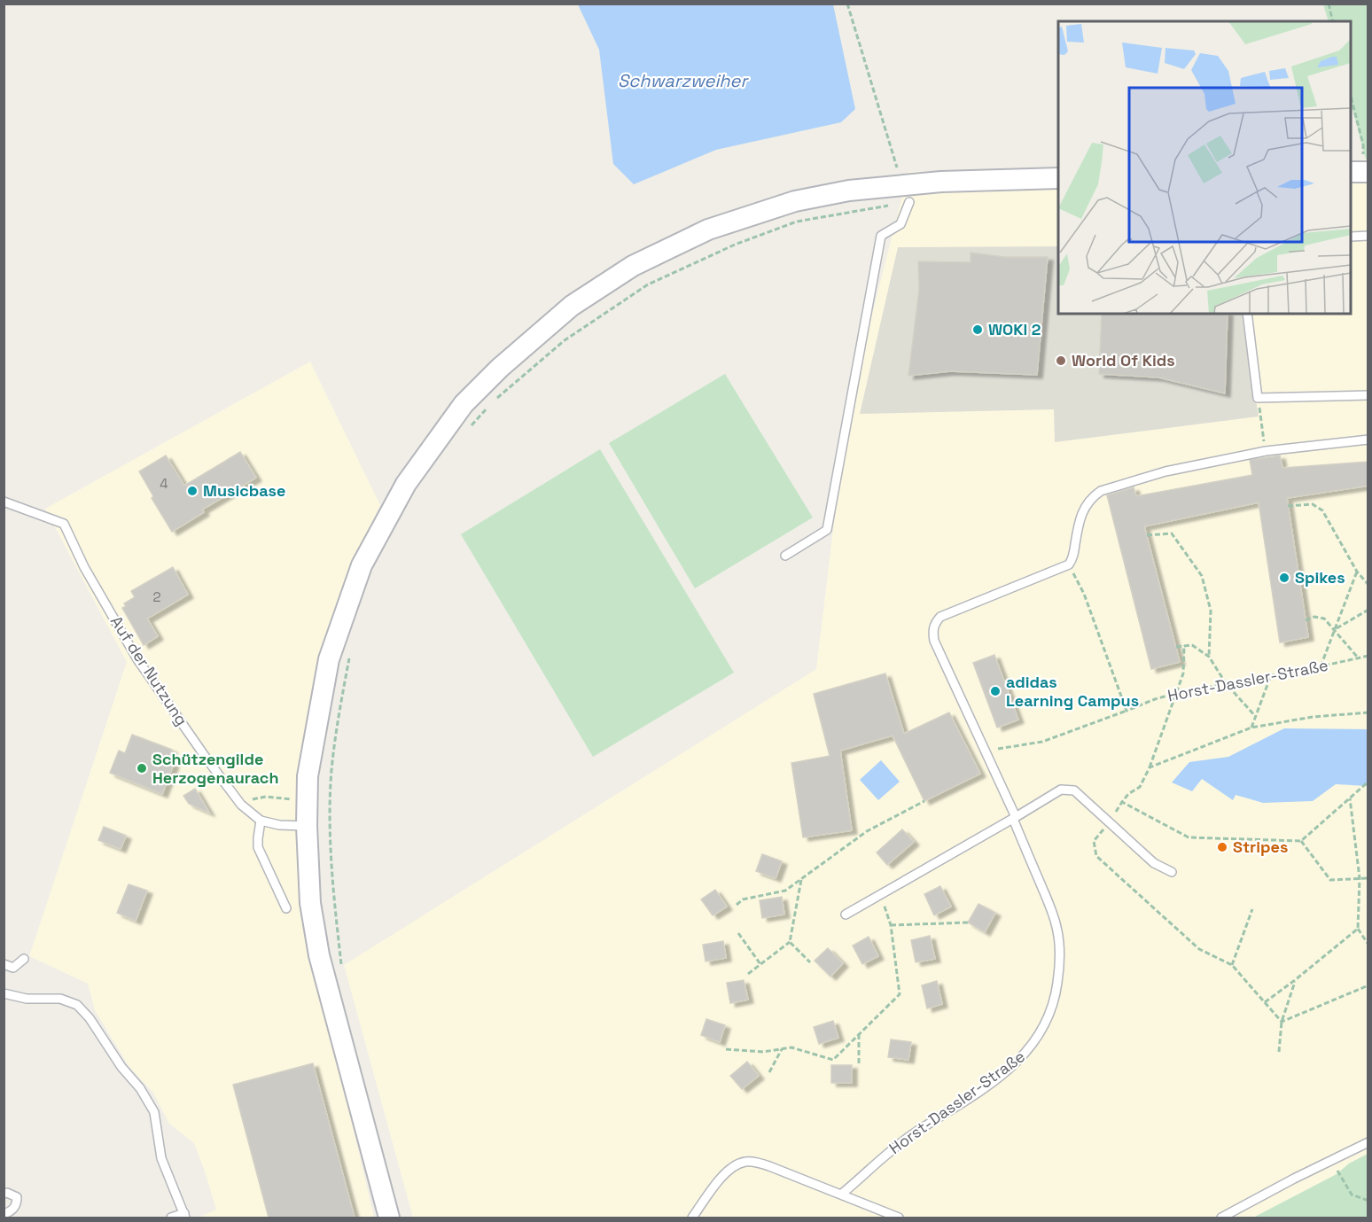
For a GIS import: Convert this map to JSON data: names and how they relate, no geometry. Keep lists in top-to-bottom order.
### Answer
{
  "streets": {
    "lane": ["Auf der Nutzung", "Horst-Dassler-Straße"]
  },
  "water": ["Schwarzweiher"],
  "places": [
    "WOKI 2",
    "World Of Kids",
    "Musicbase",
    "Spikes",
    "adidas Learning Campus",
    "Schützengilde Herzogenaurach",
    "Stripes"
  ],
  "house_numbers": ["4", "2"]
}
